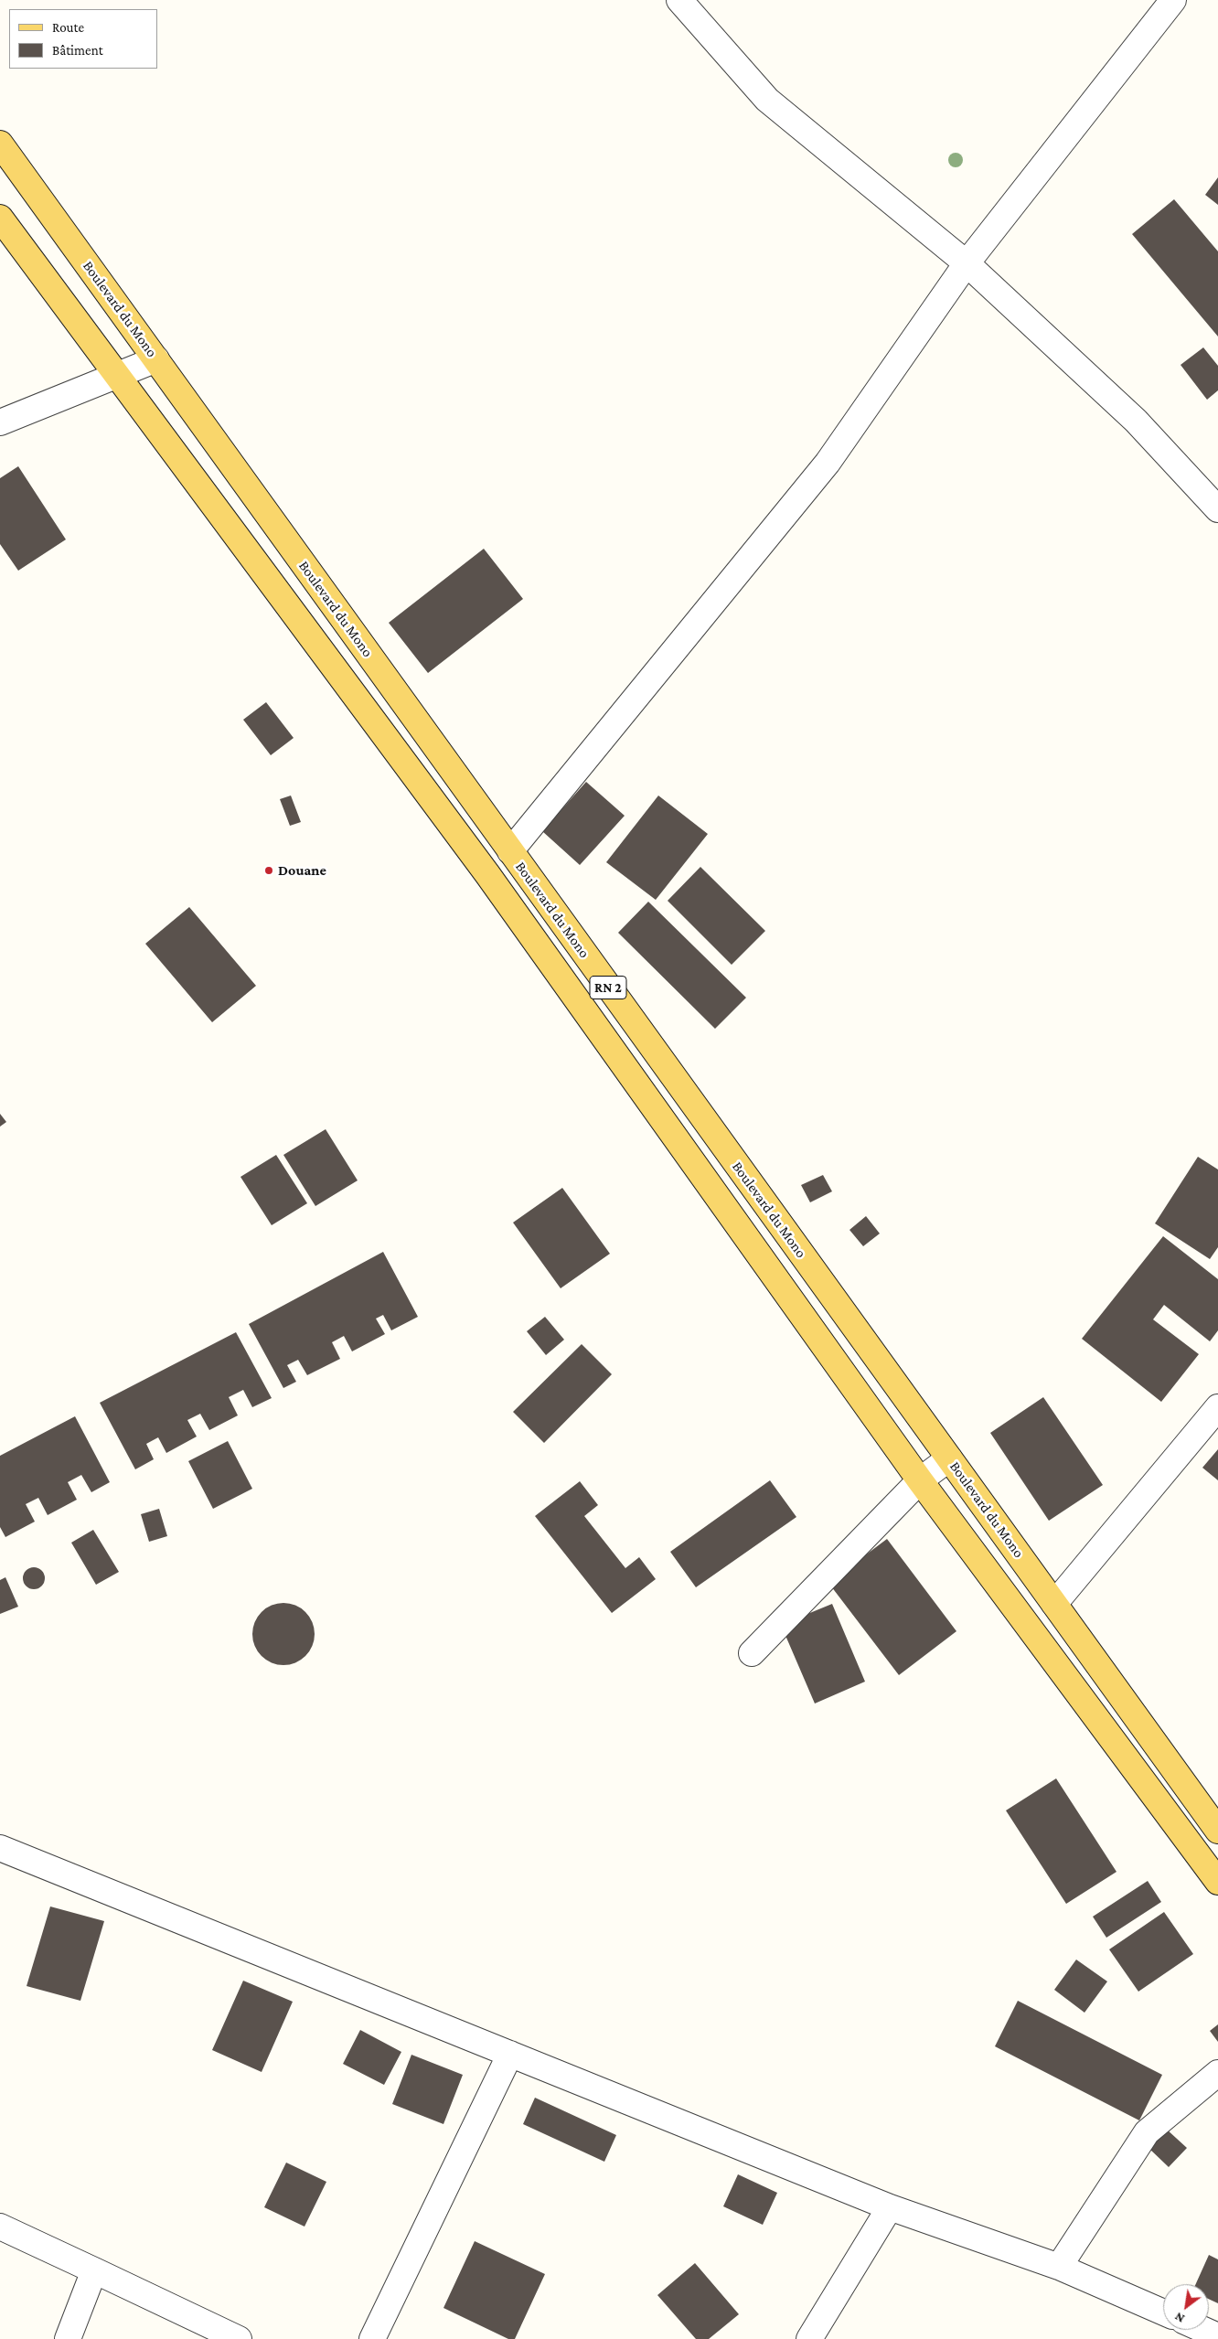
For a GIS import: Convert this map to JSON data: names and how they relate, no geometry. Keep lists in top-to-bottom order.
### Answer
{
  "streets": {
    "main road": ["Boulevard du Mono", "RN 2"]
  },
  "places": ["Douane"],
  "legend": ["Route", "Bâtiment"],
  "north": "bottom left"
}
